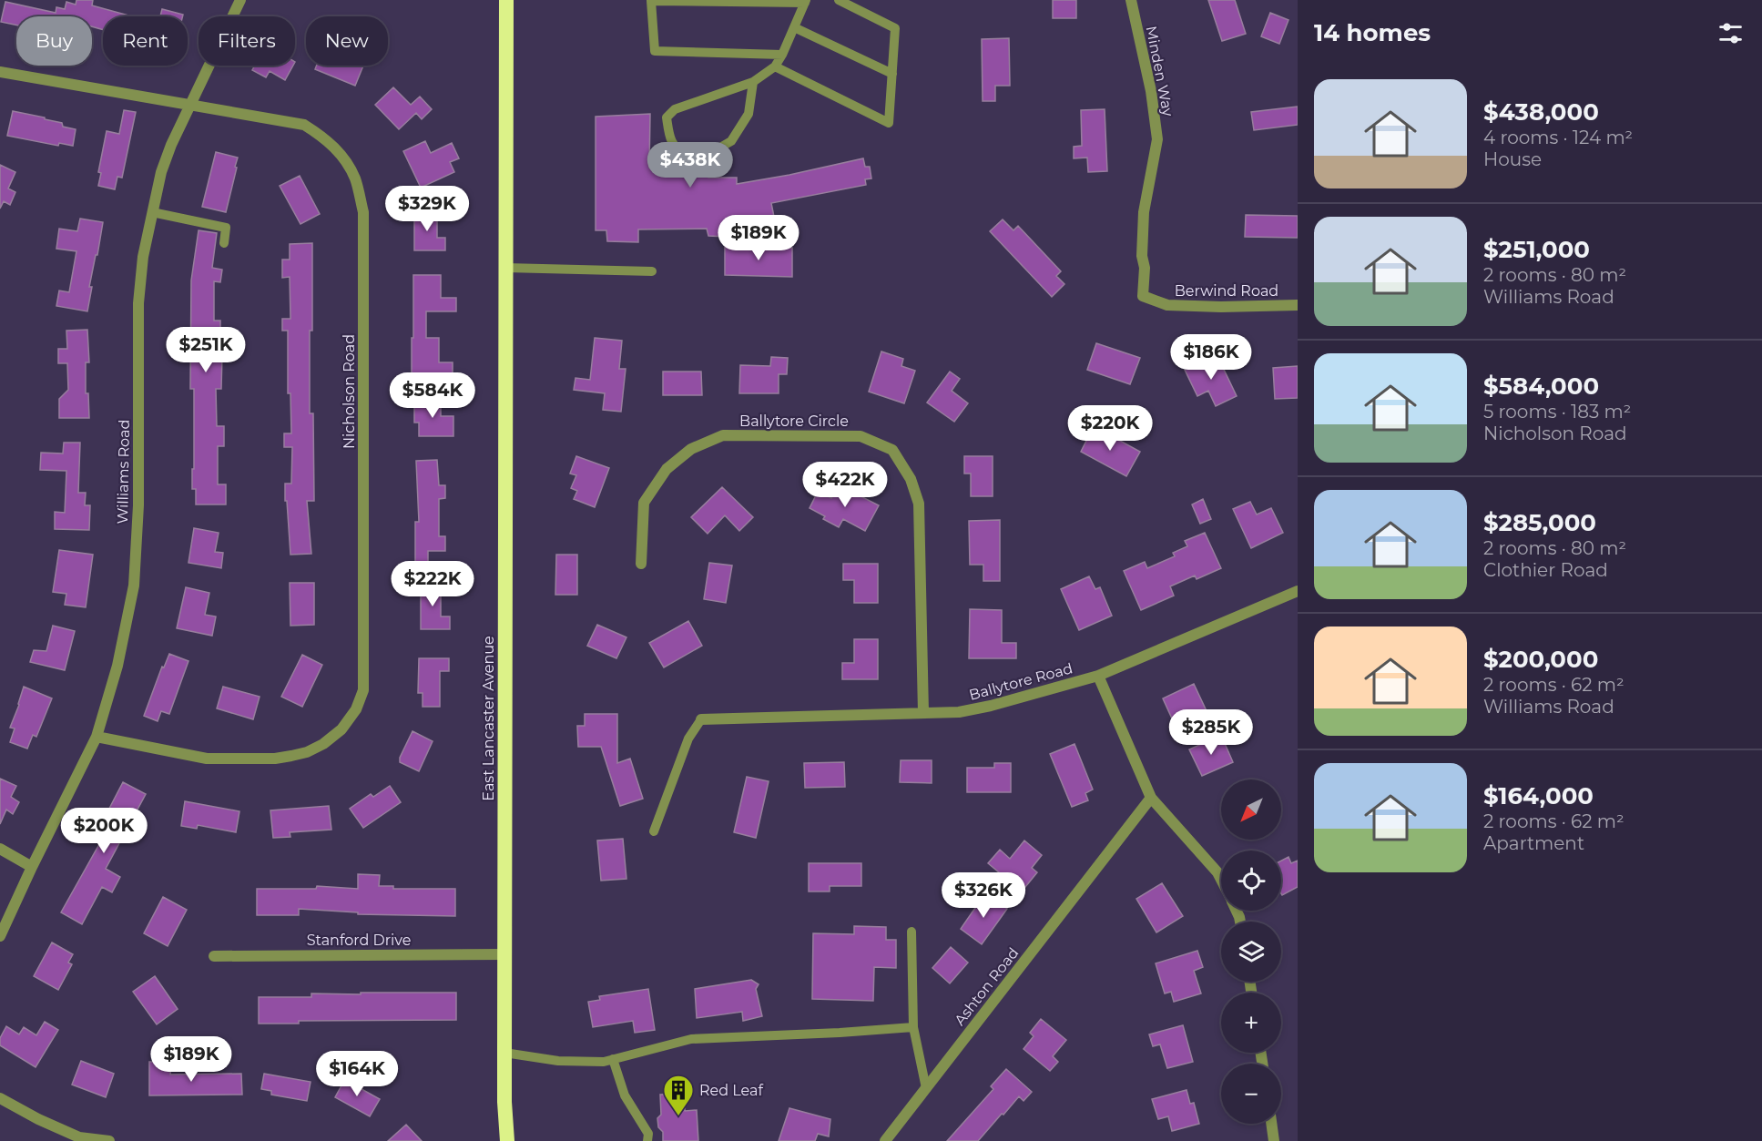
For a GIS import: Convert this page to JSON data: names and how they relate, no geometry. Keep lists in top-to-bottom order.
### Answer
{
  "streets": {
    "highway": ["East Lancaster Avenue"],
    "street": [
      "Minden Way",
      "Berwind Road",
      "Nicholson Road",
      "Ballytore Circle",
      "Williams Road",
      "Ballytore Road",
      "Stanford Drive",
      "Ashton Road"
    ]
  },
  "crossings": [
    ["Minden Way", "Berwind Road"],
    ["Nicholson Road", "Williams Road"],
    ["Ballytore Circle", "Ballytore Road"],
    ["East Lancaster Avenue", "Stanford Drive"]
  ],
  "places": {
    "building": ["Red Leaf"]
  },
  "north": "bottom left",
  "page": {
    "heading": "14 homes",
    "chip": [
      "Buy",
      "Rent",
      "Filters",
      "New"
    ],
    "list": [
      {
        "name": "$438,000",
        "note": "4 rooms · 124 m² · House"
      },
      {
        "name": "$251,000",
        "note": "2 rooms · 80 m² · Williams Road"
      },
      {
        "name": "$584,000",
        "note": "5 rooms · 183 m² · Nicholson Road"
      },
      {
        "name": "$285,000",
        "note": "2 rooms · 80 m² · Clothier Road"
      },
      {
        "name": "$200,000",
        "note": "2 rooms · 62 m² · Williams Road"
      },
      {
        "name": "$164,000",
        "note": "2 rooms · 62 m² · Apartment"
      }
    ],
    "price": [
      "$438K",
      "$329K",
      "$189K",
      "$251K",
      "$186K",
      "$584K",
      "$220K",
      "$422K",
      "$222K",
      "$285K",
      "$200K",
      "$326K",
      "$189K",
      "$164K"
    ],
    "map_buttons": ["+", "−"]
  }
}
